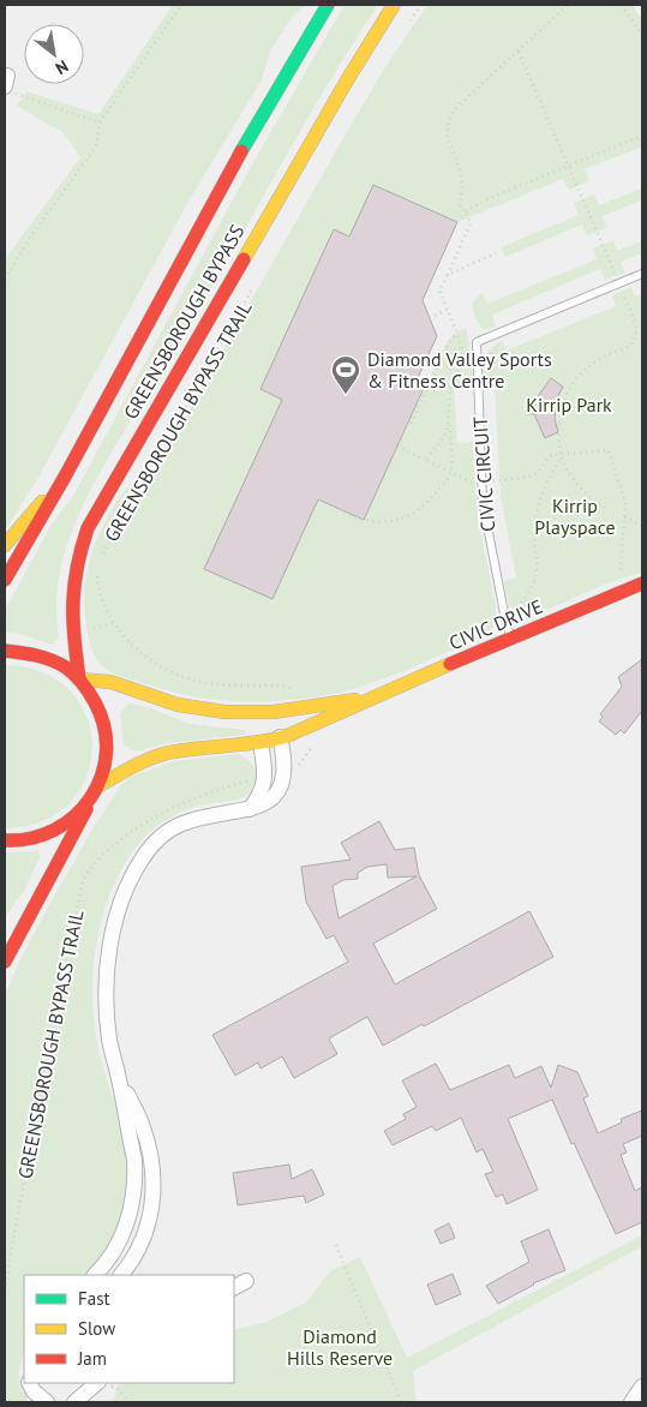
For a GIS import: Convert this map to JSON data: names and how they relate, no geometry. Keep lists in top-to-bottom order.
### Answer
{
  "streets": {
    "main road": ["GREENSBOROUGH BYPASS", "CIVIC DRIVE"],
    "lane": ["CIVIC CIRCUIT"],
    "path": ["GREENSBOROUGH BYPASS TRAIL"]
  },
  "crossings": [
    ["GREENSBOROUGH BYPASS", "CIVIC DRIVE"],
    ["CIVIC CIRCUIT", "CIVIC DRIVE"]
  ],
  "parks": ["Kirrip Park", "Kirrip Playspace", "Diamond Hills Reserve"],
  "places": {
    "sports": ["Diamond Valley Sports & Fitness Centre"]
  },
  "legend": ["Fast", "Slow", "Jam"],
  "north": "bottom right"
}
